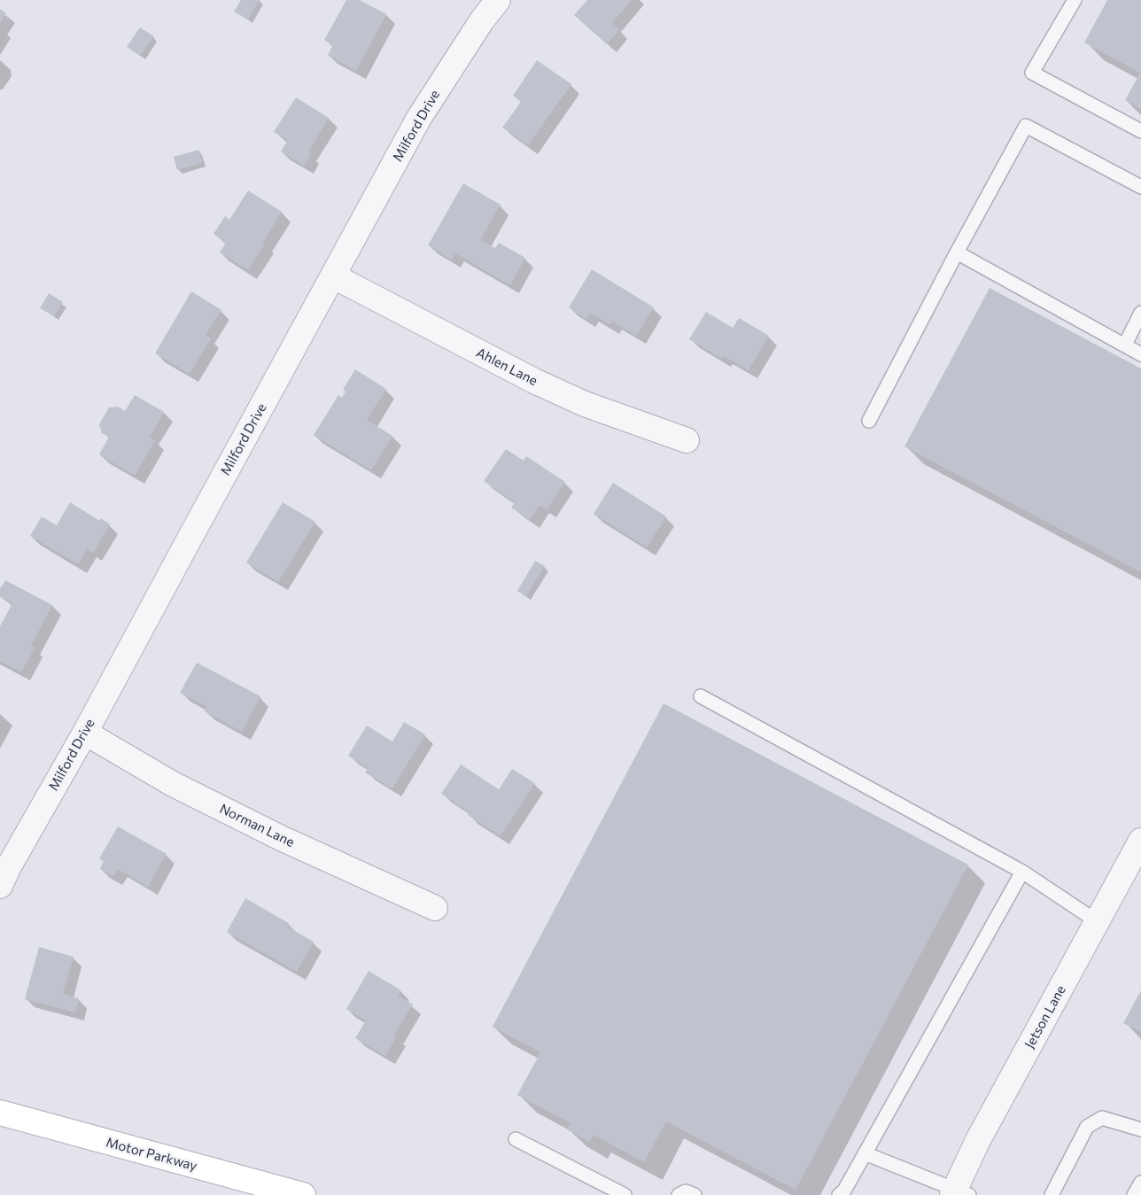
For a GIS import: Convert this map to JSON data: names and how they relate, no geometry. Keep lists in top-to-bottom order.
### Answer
{
  "streets": {
    "main road": ["Motor Parkway"],
    "street": [
      "Milford Drive",
      "Ahlen Lane",
      "Norman Lane",
      "Jetson Lane"
    ]
  },
  "crossings": [
    ["Milford Drive", "Ahlen Lane"],
    ["Milford Drive", "Norman Lane"]
  ]
}
